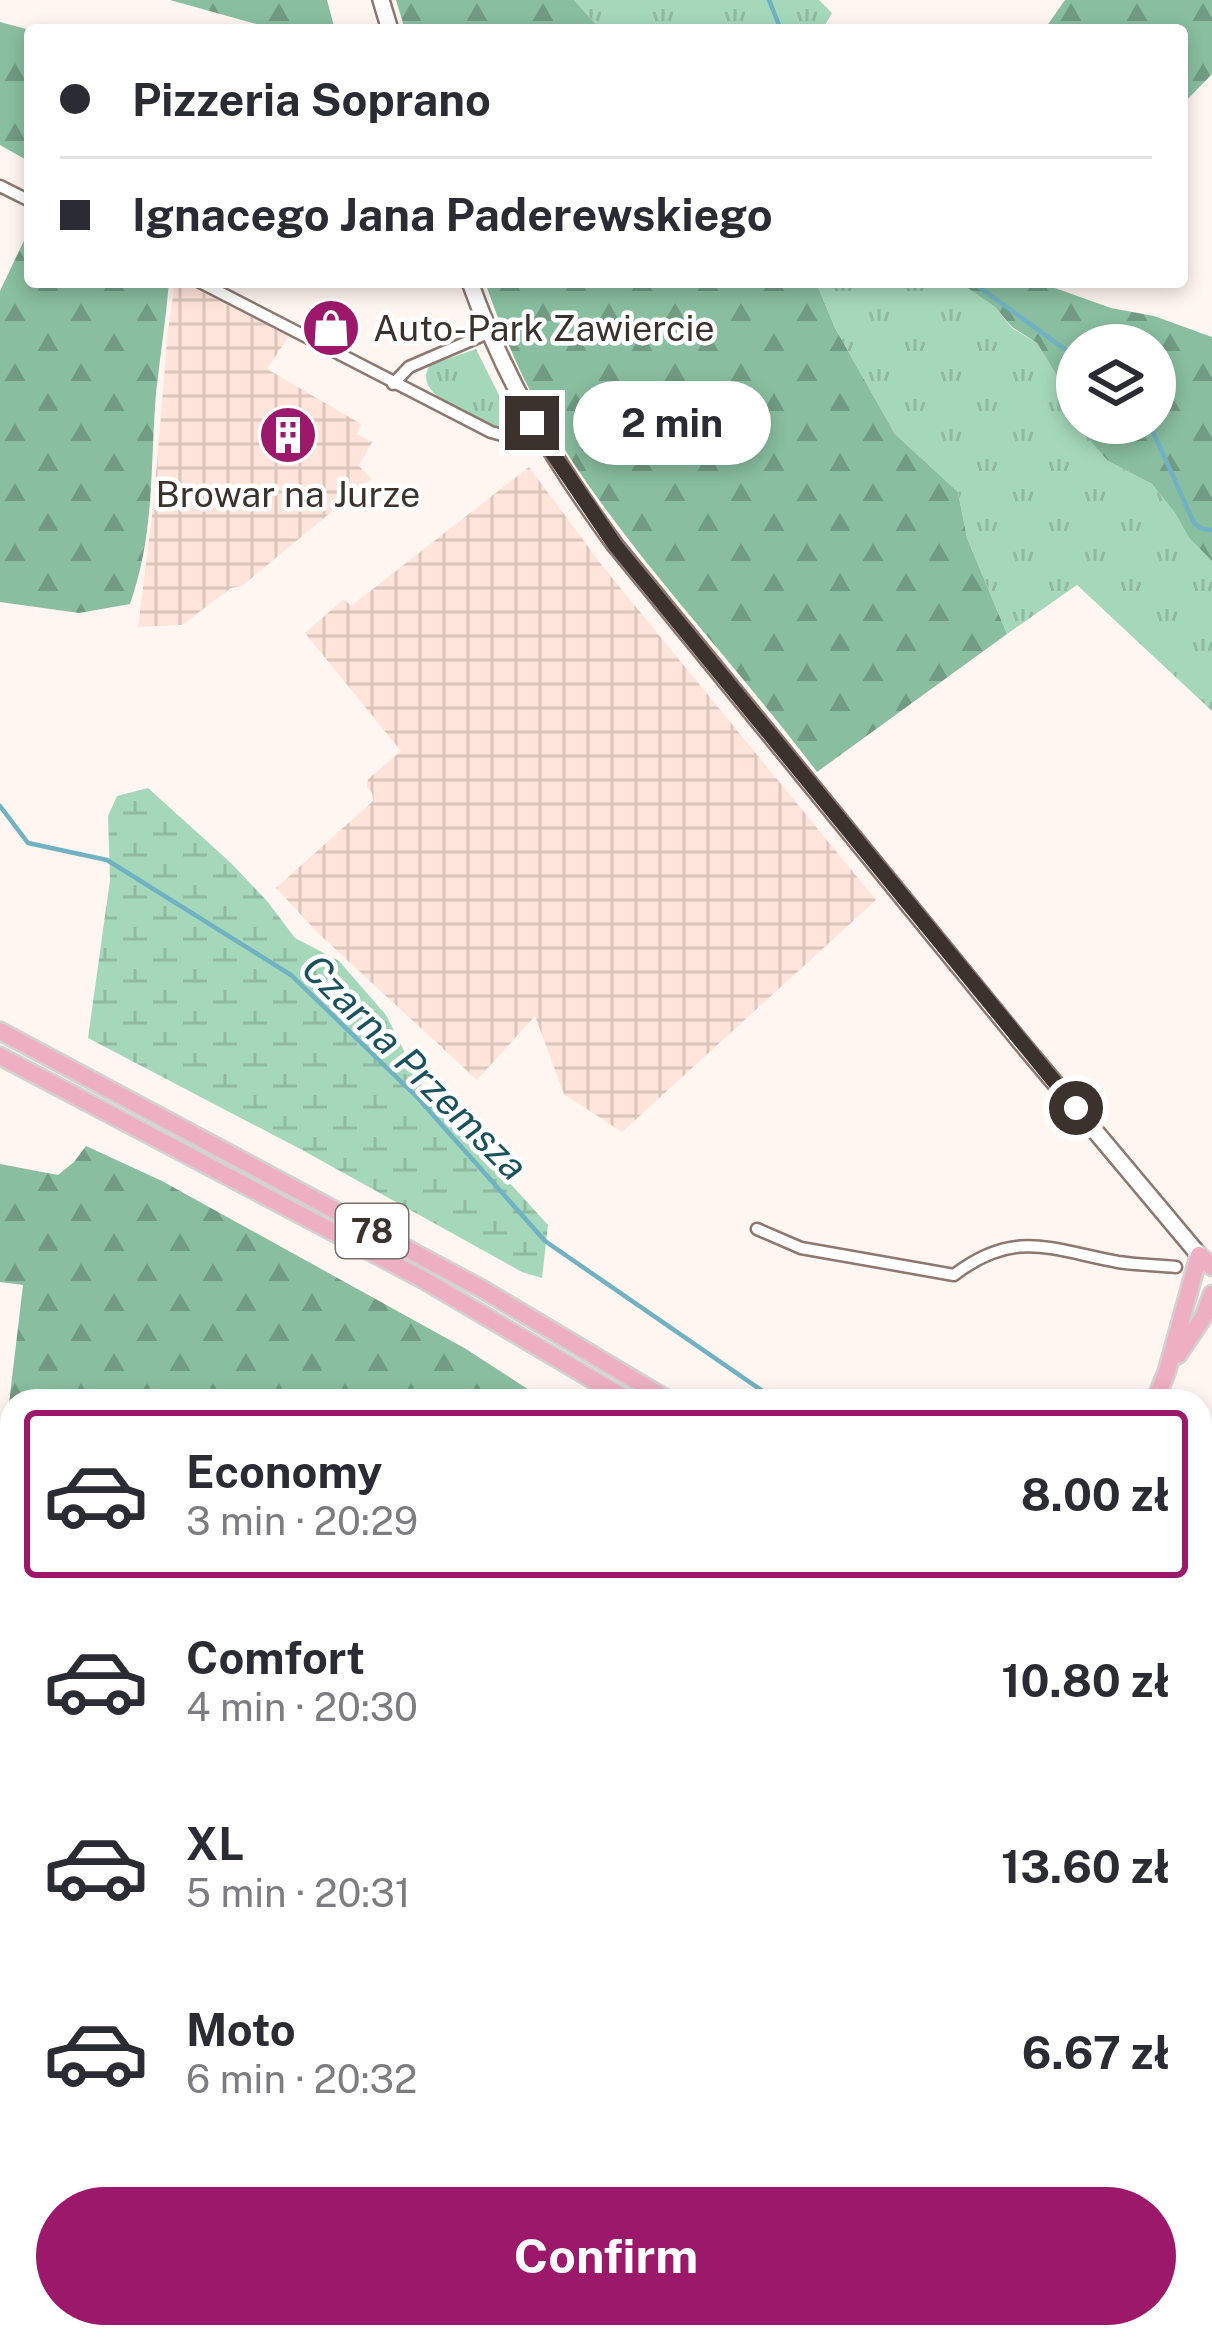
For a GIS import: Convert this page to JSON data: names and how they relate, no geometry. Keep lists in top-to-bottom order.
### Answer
{
  "streets": {
    "main road": ["78"]
  },
  "water": ["Czarna Przemsza"],
  "places": {
    "shop": ["Auto-Park Zawiercie"],
    "building": ["Browar na Jurze"]
  },
  "page": {
    "banner": ["Pizzeria Soprano", "Ignacego Jana Paderewskiego"],
    "bubble": "2 min",
    "list": [
      {
        "name": "Economy",
        "note": "3 min · 20:29",
        "value": "8.00 zł"
      },
      {
        "name": "Comfort",
        "note": "4 min · 20:30",
        "value": "10.80 zł"
      },
      {
        "name": "XL",
        "note": "5 min · 20:31",
        "value": "13.60 zł"
      },
      {
        "name": "Moto",
        "note": "6 min · 20:32",
        "value": "6.67 zł"
      }
    ],
    "buttons": "Confirm"
  }
}
